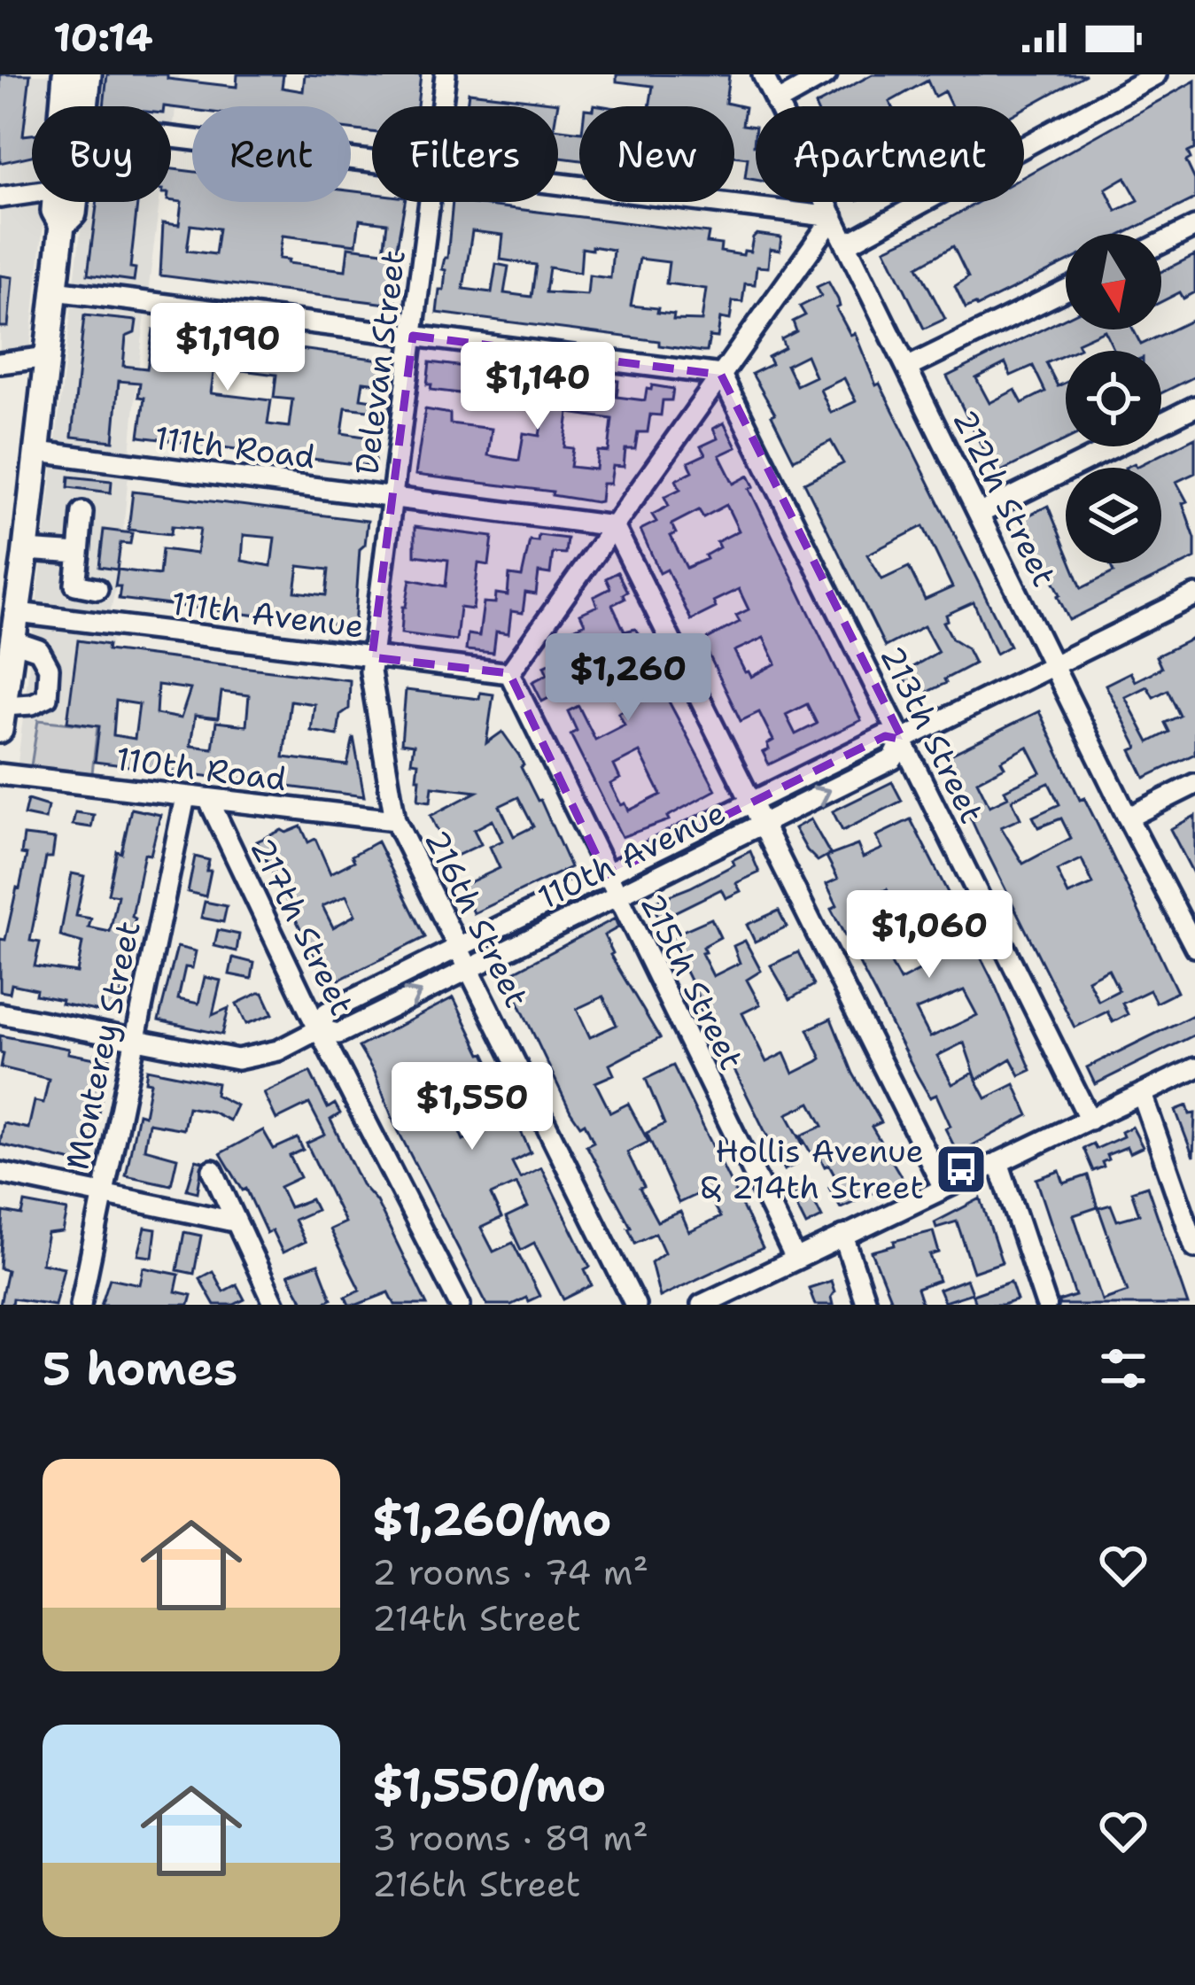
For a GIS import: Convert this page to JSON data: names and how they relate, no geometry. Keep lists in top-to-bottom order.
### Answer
{
  "streets": {
    "street": [
      "Delevan Street",
      "111th Road",
      "212th Street",
      "111th Avenue",
      "213th Street",
      "110th Road",
      "110th Avenue",
      "216th Street",
      "217th Street",
      "215th Street",
      "Monterey Street"
    ]
  },
  "crossings": [
    ["Delevan Street", "111th Road"],
    ["Delevan Street", "111th Avenue"],
    ["Delevan Street", "216th Street"],
    ["212th Street", "110th Avenue"],
    ["111th Avenue", "216th Street"],
    ["111th Avenue", "215th Street"],
    ["213th Street", "110th Avenue"],
    ["110th Road", "216th Street"],
    ["110th Road", "217th Street"],
    ["110th Road", "Monterey Street"],
    ["110th Avenue", "216th Street"],
    ["110th Avenue", "217th Street"],
    ["110th Avenue", "215th Street"],
    ["110th Avenue", "Monterey Street"]
  ],
  "places": {
    "bus stop": ["Hollis Avenue & 214th Street"]
  },
  "north": "bottom",
  "page": {
    "status": "10:14",
    "chip": [
      "Buy",
      "Rent",
      "Filters",
      "New",
      "Apartment"
    ],
    "price": [
      "$1,190",
      "$1,140",
      "$1,260",
      "$1,060",
      "$1,550"
    ],
    "heading": "5 homes",
    "list": [
      {
        "name": "$1,260/mo",
        "note": "2 rooms · 74 m² · 214th Street"
      },
      {
        "name": "$1,550/mo",
        "note": "3 rooms · 89 m² · 216th Street"
      }
    ]
  }
}
